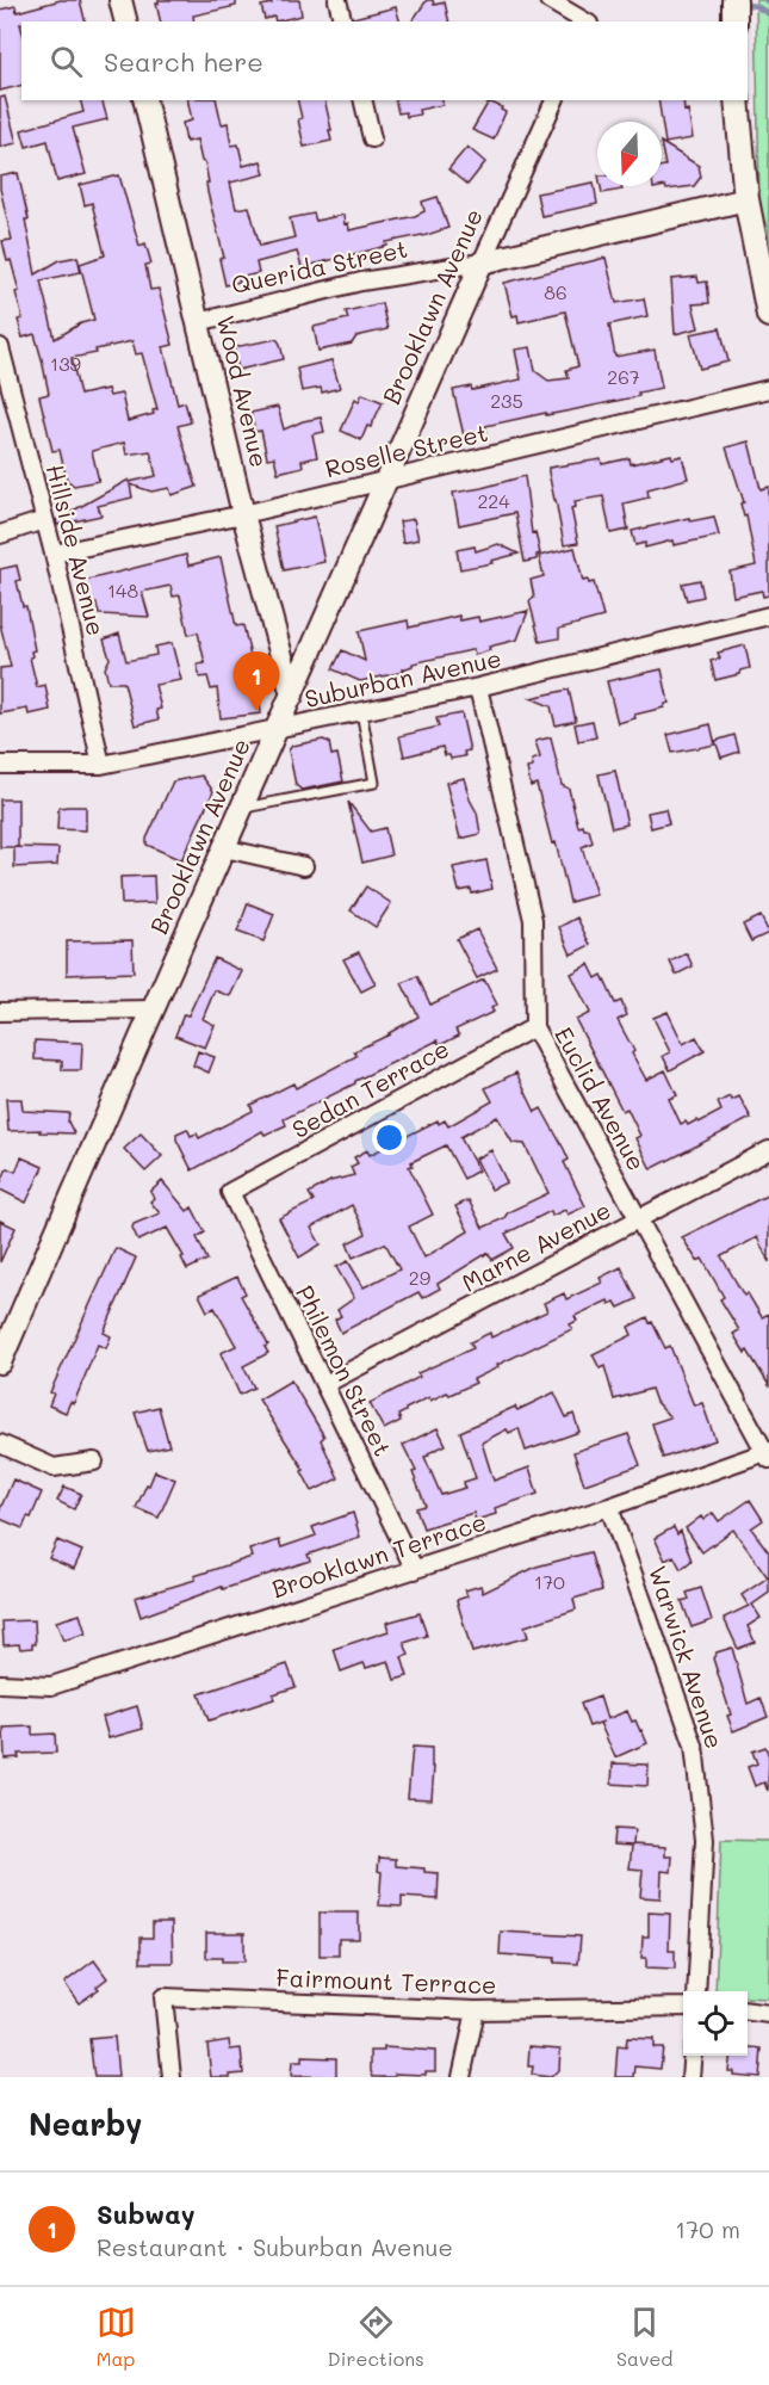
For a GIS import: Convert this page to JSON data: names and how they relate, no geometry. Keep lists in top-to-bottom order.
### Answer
{
  "streets": {
    "street": [
      "Querida Street",
      "Brooklawn Avenue",
      "Wood Avenue",
      "Roselle Street",
      "Hillside Avenue",
      "Suburban Avenue",
      "Sedan Terrace",
      "Euclid Avenue",
      "Marne Avenue",
      "Philemon Street",
      "Brooklawn Terrace",
      "Warwick Avenue",
      "Fairmount Terrace"
    ]
  },
  "crossings": [
    ["Querida Street", "Brooklawn Avenue"],
    ["Querida Street", "Wood Avenue"],
    ["Brooklawn Avenue", "Wood Avenue"],
    ["Brooklawn Avenue", "Roselle Street"],
    ["Brooklawn Avenue", "Suburban Avenue"],
    ["Wood Avenue", "Roselle Street"],
    ["Roselle Street", "Hillside Avenue"],
    ["Hillside Avenue", "Suburban Avenue"],
    ["Suburban Avenue", "Euclid Avenue"],
    ["Sedan Terrace", "Euclid Avenue"],
    ["Sedan Terrace", "Philemon Street"],
    ["Euclid Avenue", "Marne Avenue"],
    ["Euclid Avenue", "Brooklawn Terrace"],
    ["Marne Avenue", "Philemon Street"],
    ["Philemon Street", "Brooklawn Terrace"],
    ["Brooklawn Terrace", "Warwick Avenue"]
  ],
  "house_numbers": [
    "86",
    "139",
    "267",
    "235",
    "224",
    "148",
    "29",
    "170"
  ],
  "north": "bottom",
  "page": {
    "search": "Search here",
    "pins": "1",
    "heading": "Nearby",
    "list": [
      {
        "mark": "1",
        "name": "Subway",
        "note": "Restaurant · Suburban Avenue",
        "value": "170 m"
      }
    ],
    "nav": ["Map", "Directions", "Saved"]
  }
}
